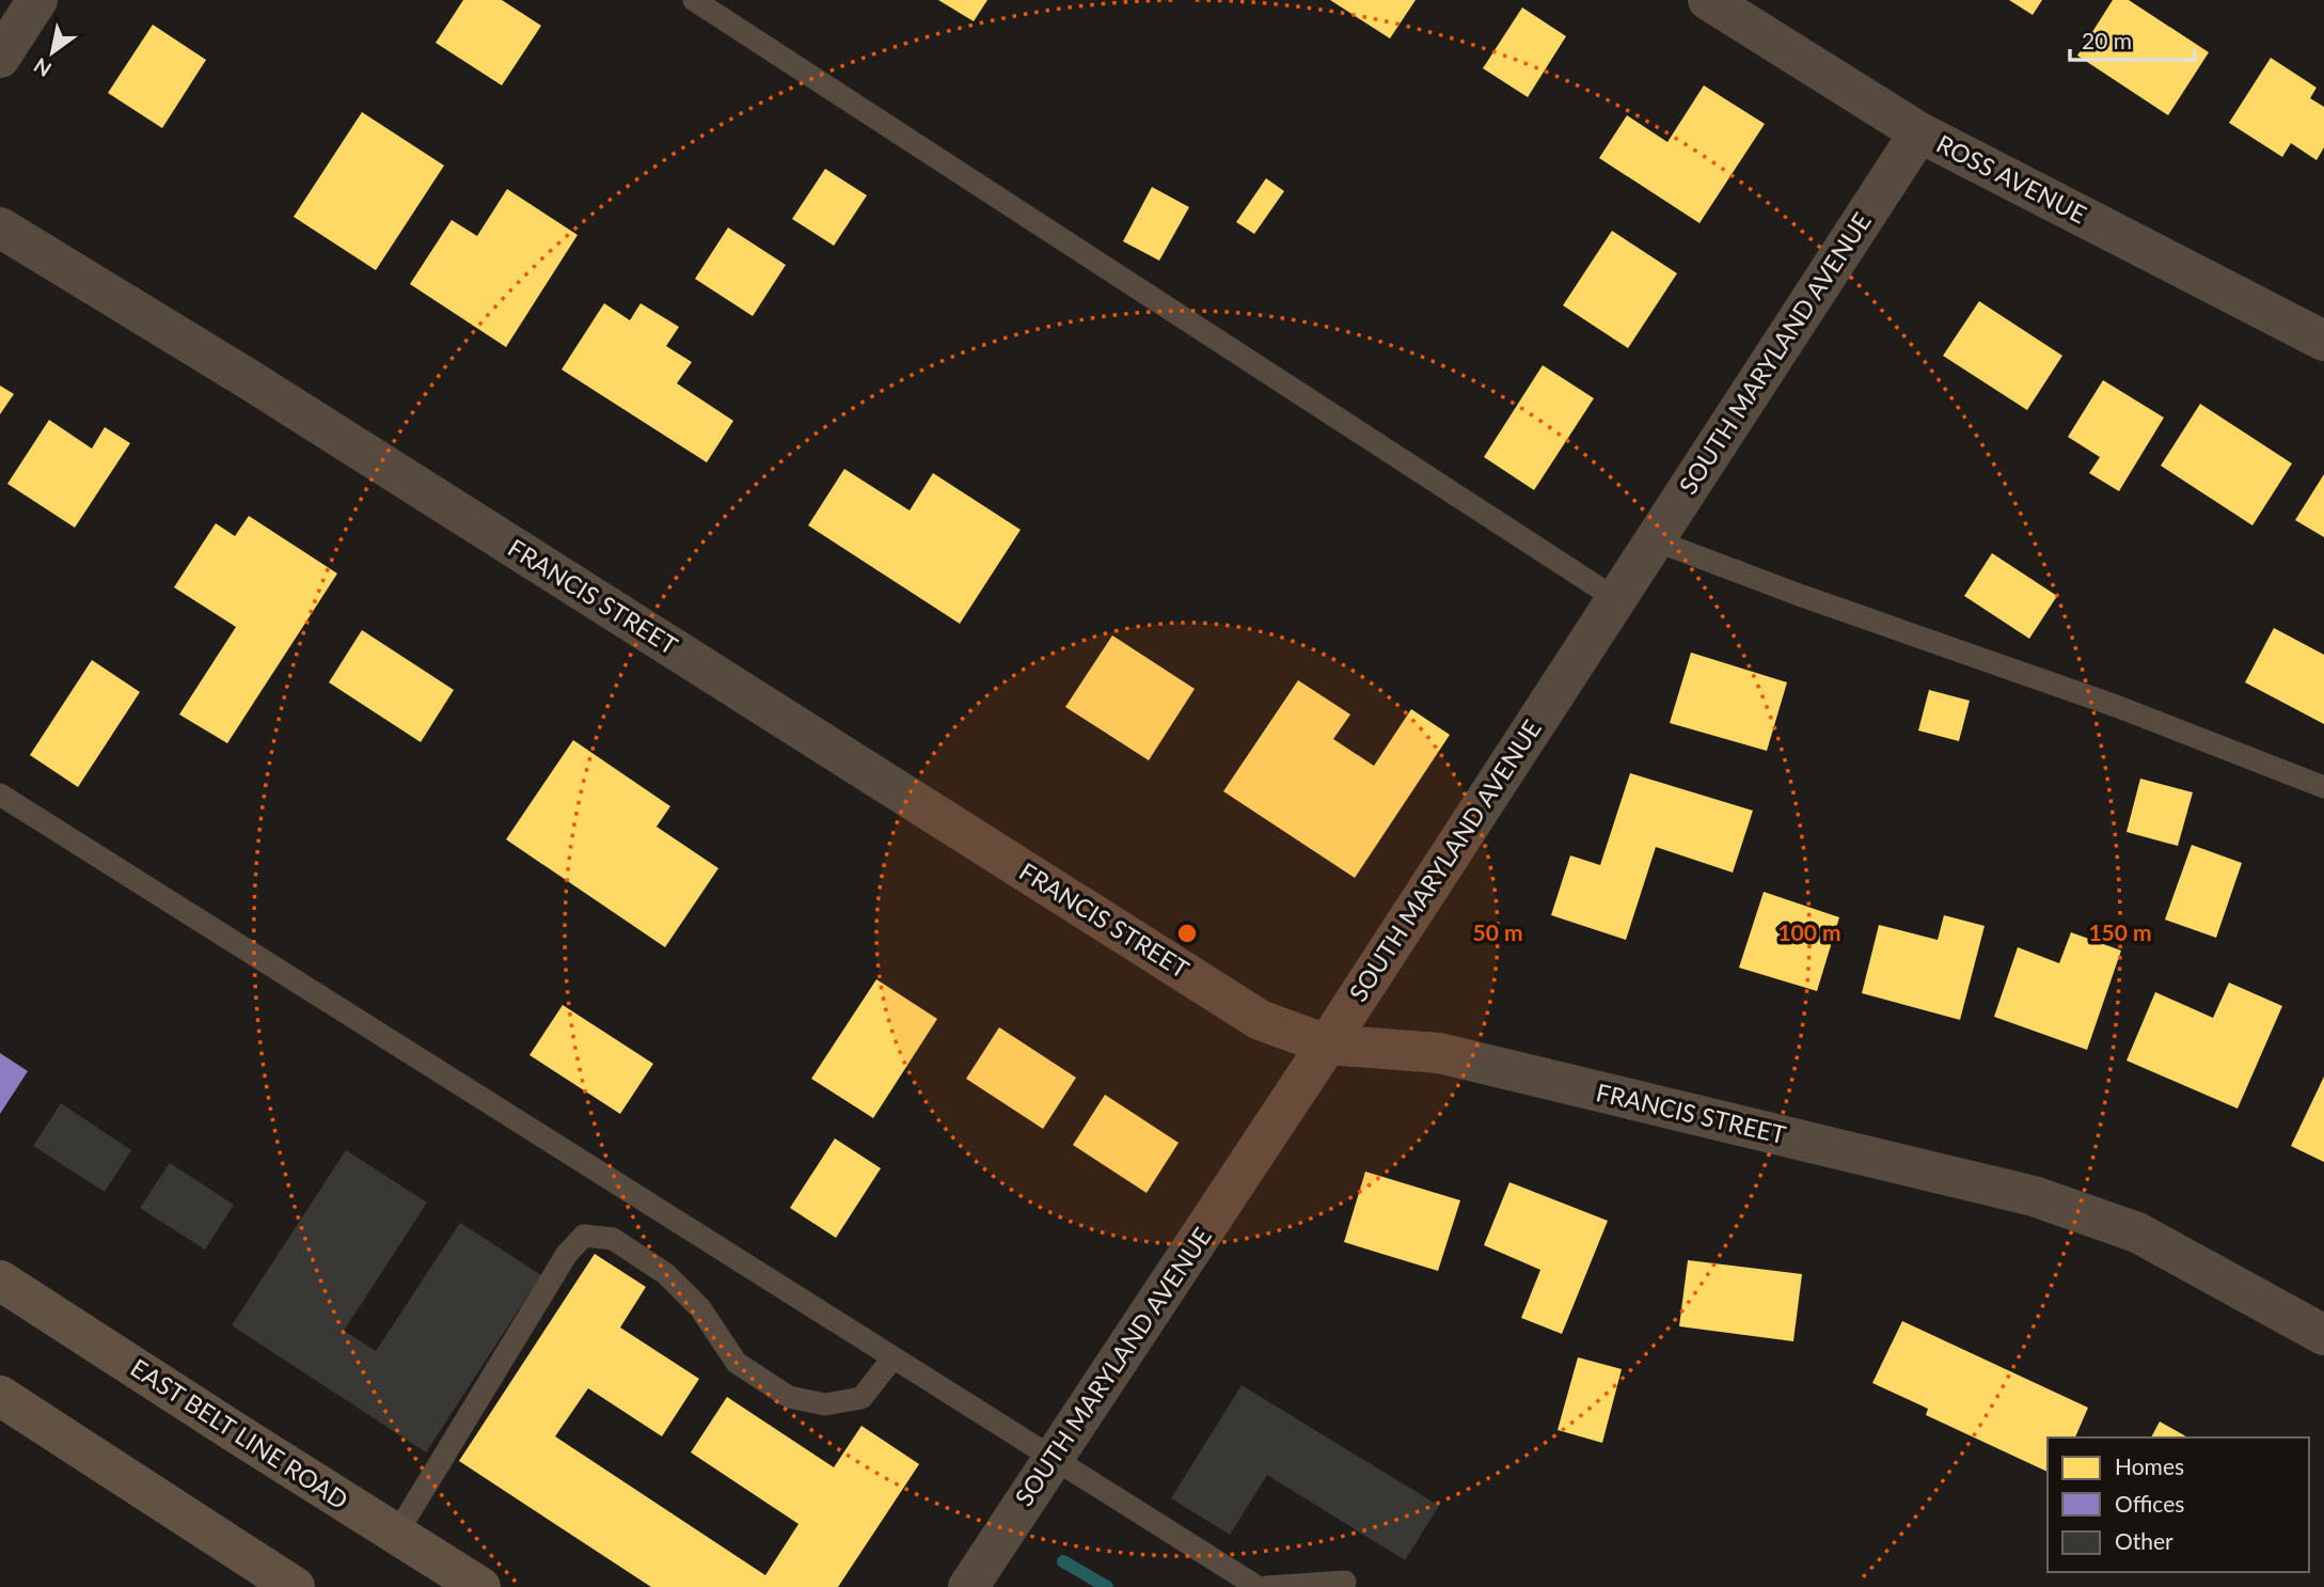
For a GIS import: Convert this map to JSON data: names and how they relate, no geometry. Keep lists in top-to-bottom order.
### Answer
{
  "streets": {
    "main road": ["EAST BELT LINE ROAD"],
    "street": ["ROSS AVENUE", "SOUTH MARYLAND AVENUE", "FRANCIS STREET"]
  },
  "crossings": [
    ["ROSS AVENUE", "SOUTH MARYLAND AVENUE"],
    ["SOUTH MARYLAND AVENUE", "FRANCIS STREET"]
  ],
  "legend": ["Homes", "Offices", "Other"],
  "scale_bar": "20 m",
  "north": "bottom left",
  "rings": ["50 m", "100 m", "150 m"]
}
